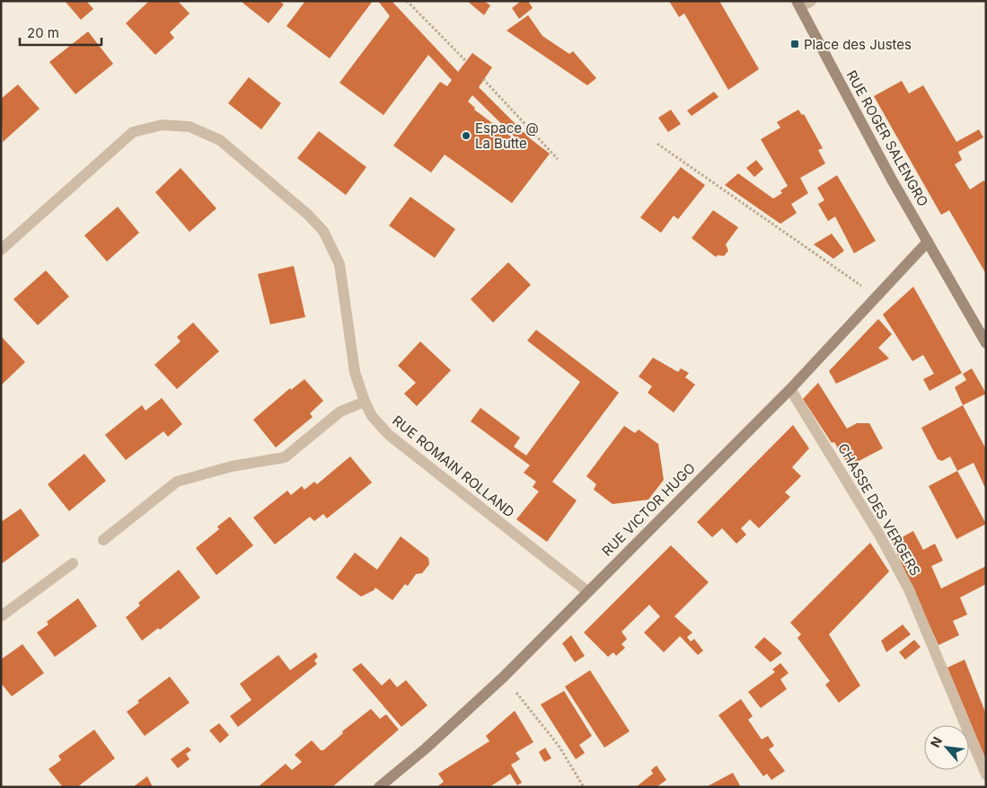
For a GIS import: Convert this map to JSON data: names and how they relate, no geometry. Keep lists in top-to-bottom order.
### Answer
{
  "streets": {
    "main road": ["RUE ROGER SALENGRO", "RUE VICTOR HUGO"],
    "street": ["RUE ROMAIN ROLLAND", "CHASSE DES VERGERS"]
  },
  "crossings": [
    ["RUE ROGER SALENGRO", "RUE VICTOR HUGO"],
    ["RUE ROMAIN ROLLAND", "RUE VICTOR HUGO"],
    ["RUE VICTOR HUGO", "CHASSE DES VERGERS"]
  ],
  "places": {
    "transit": ["Place des Justes"],
    "other": ["Espace @ La Butte"]
  },
  "scale_bar": "20 m",
  "north": "top left"
}
